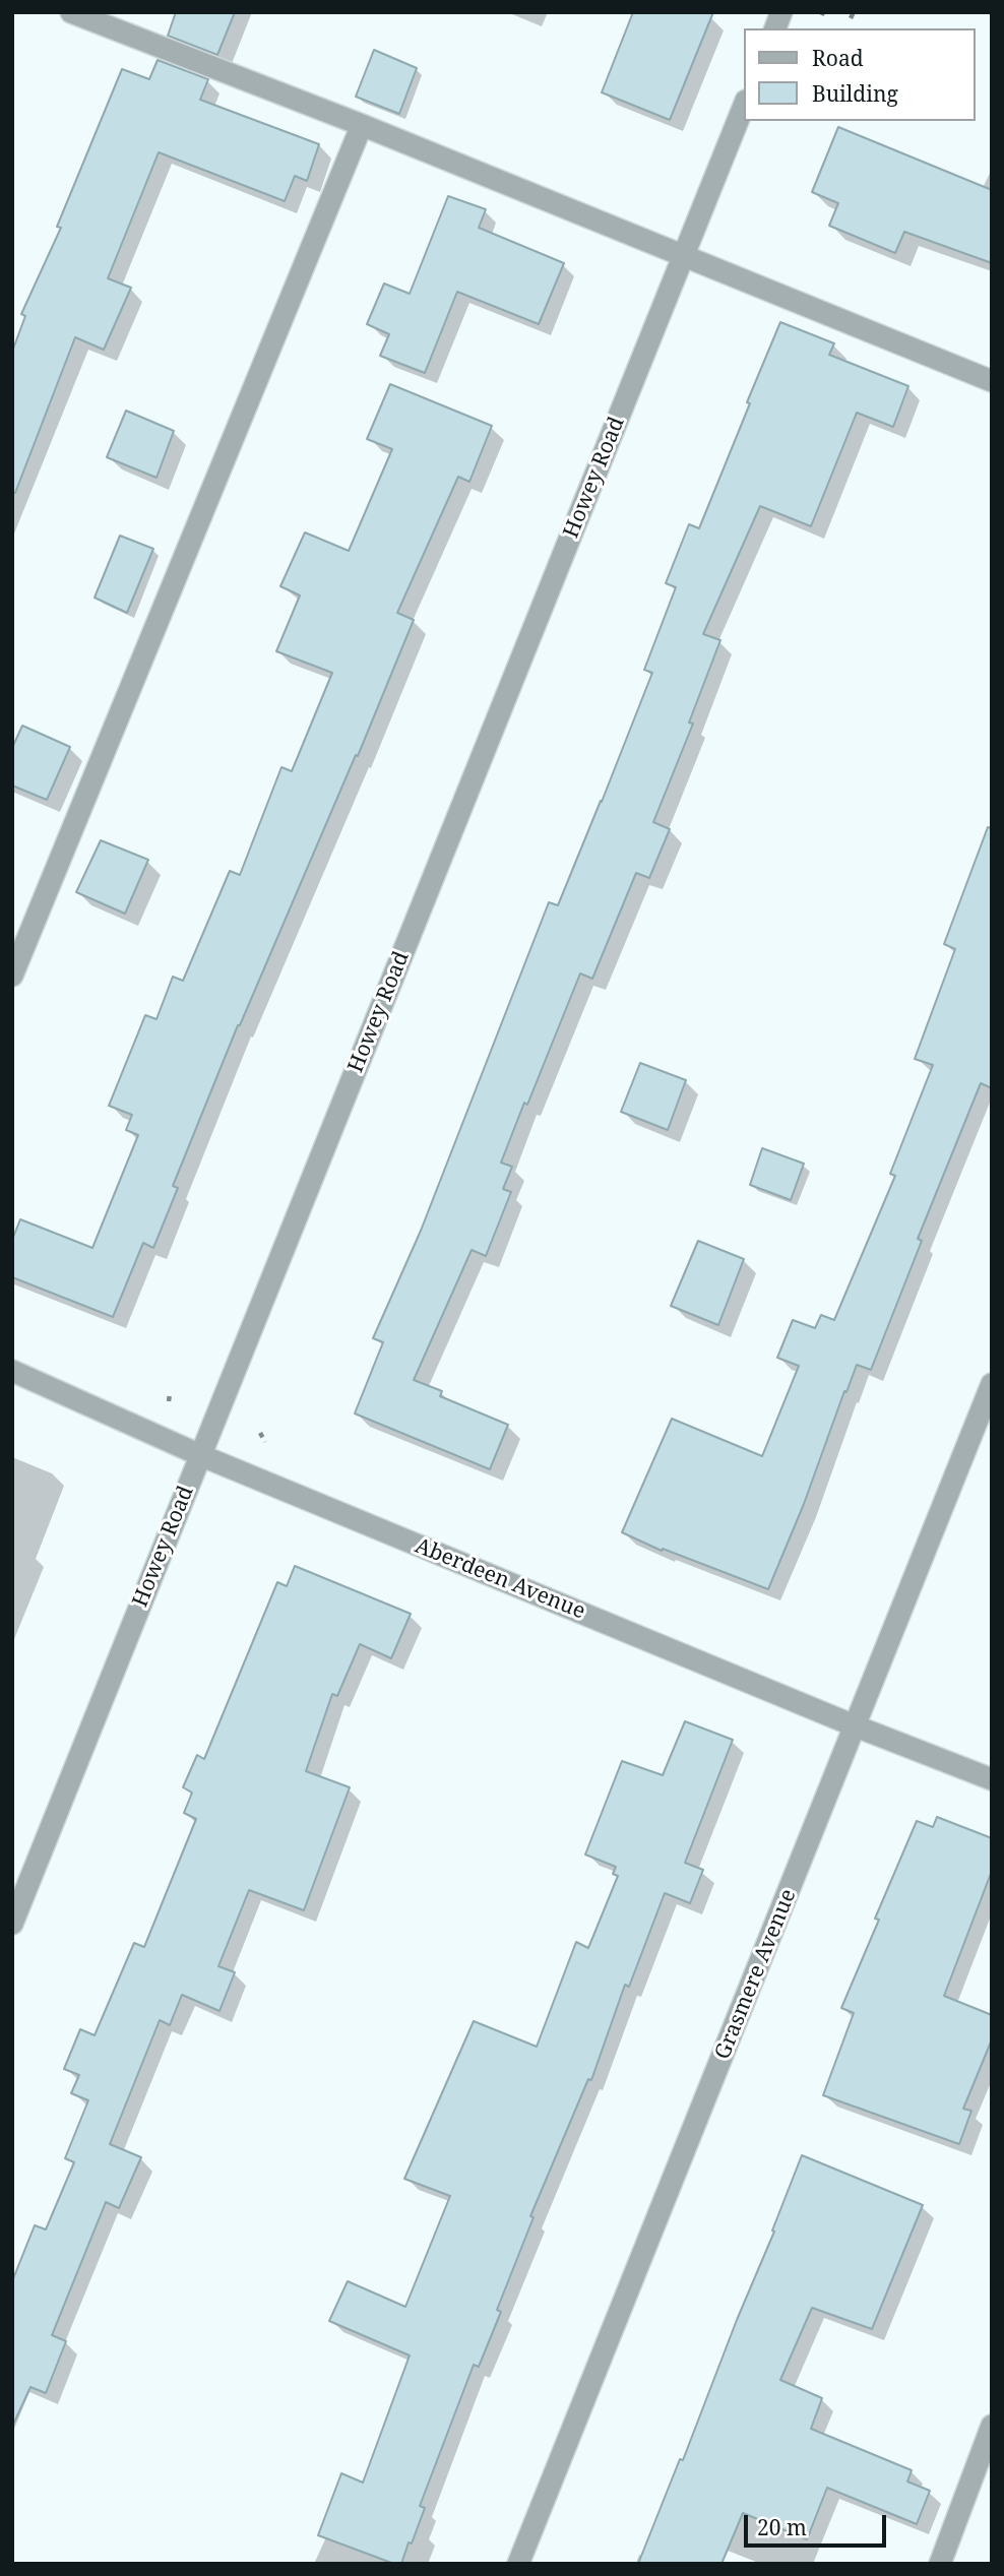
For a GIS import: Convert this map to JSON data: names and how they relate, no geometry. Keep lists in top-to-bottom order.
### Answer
{
  "streets": {
    "street": ["Howey Road", "Aberdeen Avenue", "Grasmere Avenue"]
  },
  "crossings": [
    ["Howey Road", "Aberdeen Avenue"],
    ["Aberdeen Avenue", "Grasmere Avenue"]
  ],
  "legend": ["Road", "Building"],
  "scale_bar": "20 m"
}
